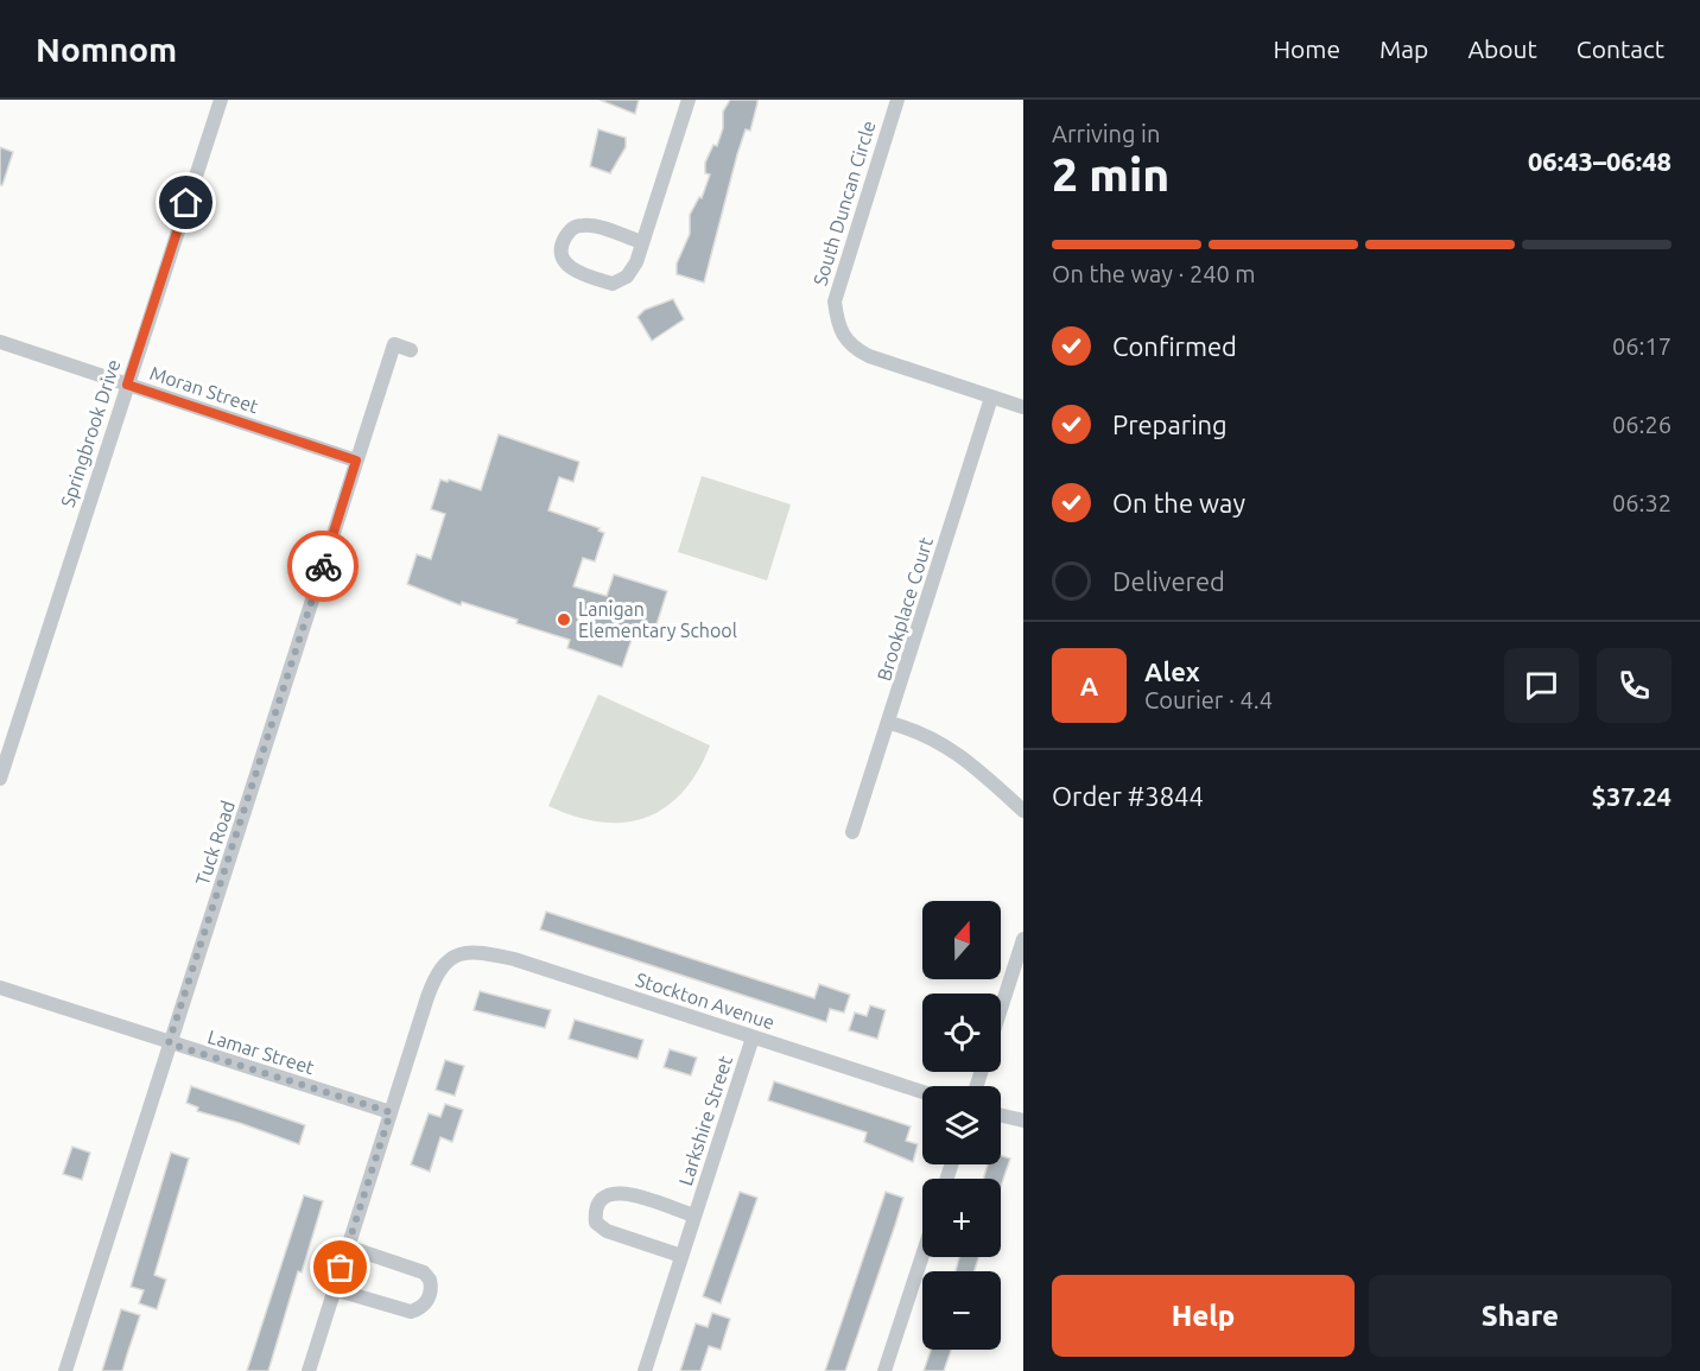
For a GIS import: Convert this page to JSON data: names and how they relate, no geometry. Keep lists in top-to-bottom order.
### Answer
{
  "streets": {
    "street": [
      "South Duncan Circle",
      "Moran Street",
      "Springbrook Drive",
      "Brookplace Court",
      "Tuck Road",
      "Stockton Avenue",
      "Lamar Street",
      "Larkshire Street"
    ]
  },
  "crossings": [
    ["South Duncan Circle", "Brookplace Court"],
    ["Moran Street", "Springbrook Drive"],
    ["Moran Street", "Tuck Road"],
    ["Tuck Road", "Lamar Street"],
    ["Stockton Avenue", "Lamar Street"],
    ["Stockton Avenue", "Larkshire Street"]
  ],
  "places": ["Lanigan Elementary School"],
  "north": "top",
  "page": {
    "header": "Nomnom",
    "nav": [
      "Home",
      "Map",
      "About",
      "Contact"
    ],
    "heading": ["2 min", "Arriving in", "06:43–06:48"],
    "panel": [
      "Alex",
      "Courier · 4.4",
      "Order #3844",
      "$37.24"
    ],
    "bar": "On the way · 240 m",
    "list": [
      ["Confirmed", "06:17"],
      ["Preparing", "06:26"],
      ["On the way", "06:32"],
      "Delivered"
    ],
    "round": "A",
    "map_buttons": ["+", "−"],
    "buttons": ["Help", "Share"]
  }
}
